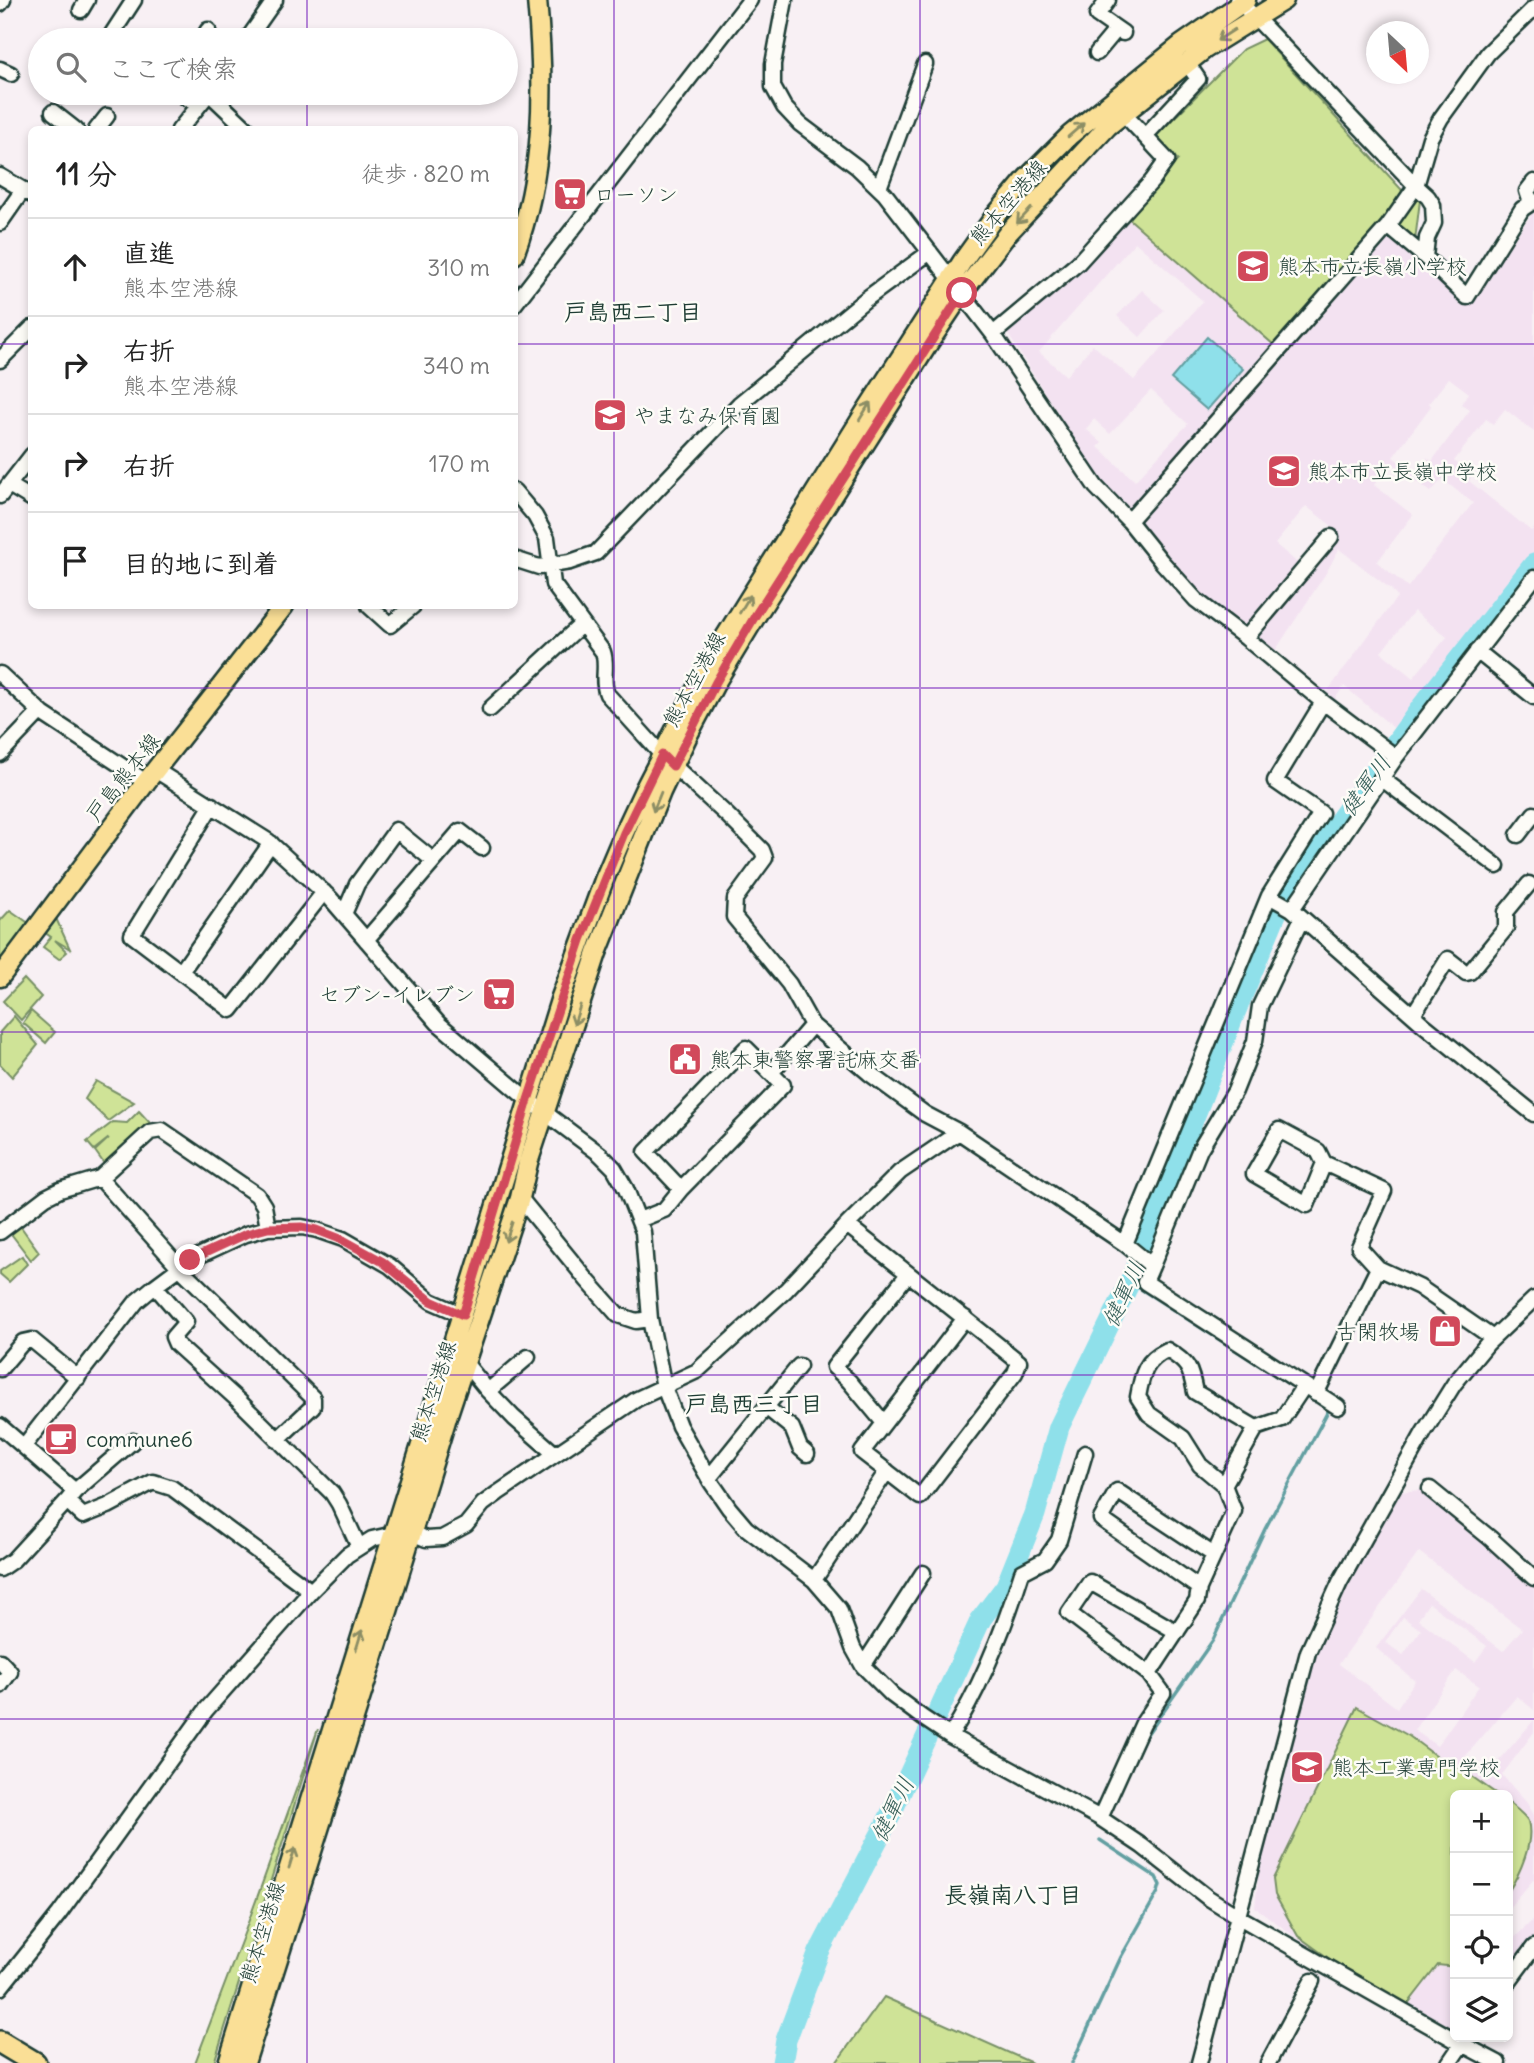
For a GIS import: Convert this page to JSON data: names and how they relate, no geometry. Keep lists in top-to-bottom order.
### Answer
{
  "streets": {
    "main road": ["熊本空港線", "戸島熊本線"]
  },
  "districts": ["戸島西二丁目", "戸島西三丁目", "長嶺南八丁目"],
  "water": ["健軍川"],
  "places": {
    "supermarket": ["ローソン", "セブン-イレブン"],
    "school or university": [
      "熊本市立長嶺小学校",
      "やまなみ保育園",
      "熊本市立長嶺中学校",
      "熊本工業専門学校"
    ],
    "public building": ["熊本東警察署託麻交番"],
    "shop": ["古閑牧場"],
    "cafe": ["commune6"]
  },
  "north": "bottom right",
  "page": {
    "search": "ここで検索",
    "heading": ["11 分", "徒歩 · 820 m"],
    "list": [
      ["直進", "熊本空港線", "310 m"],
      ["右折", "熊本空港線", "340 m"],
      ["右折", "170 m"],
      "目的地に到着"
    ],
    "map_buttons": ["+", "−"]
  }
}
